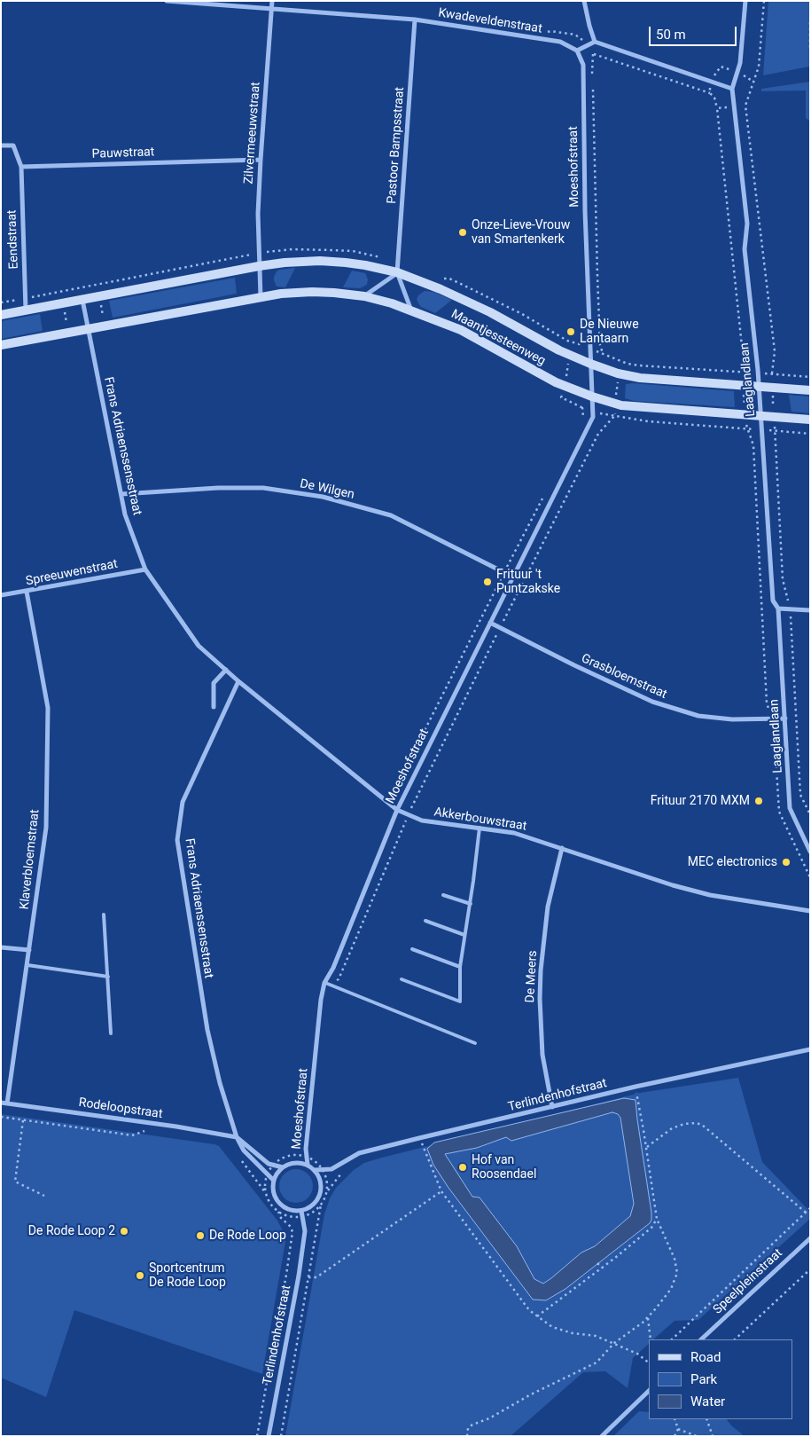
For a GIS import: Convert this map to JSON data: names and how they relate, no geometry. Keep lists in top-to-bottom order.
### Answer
{
  "streets": {
    "street": [
      "Kwadeveldenstraat",
      "Zilvermeeuwstraat",
      "Pastoor Bampsstraat",
      "Pauwstraat",
      "Moeshofstraat",
      "Eendstraat",
      "Maantjessteenweg",
      "Laaglandlaan",
      "Frans Adriaenssensstraat",
      "De Wilgen",
      "Spreeuwenstraat",
      "Grasbloemstraat",
      "Akkerbouwstraat",
      "Klaverbloemstraat",
      "De Meers",
      "Terlindenhofstraat",
      "Rodeloopstraat",
      "Speelpleinstraat"
    ]
  },
  "crossings": [
    ["Kwadeveldenstraat", "Zilvermeeuwstraat"],
    ["Kwadeveldenstraat", "Pastoor Bampsstraat"],
    ["Kwadeveldenstraat", "Moeshofstraat"],
    ["Zilvermeeuwstraat", "Pauwstraat"],
    ["Zilvermeeuwstraat", "Maantjessteenweg"],
    ["Pastoor Bampsstraat", "Maantjessteenweg"],
    ["Pauwstraat", "Eendstraat"],
    ["Moeshofstraat", "Maantjessteenweg"],
    ["Moeshofstraat", "Frans Adriaenssensstraat"],
    ["Moeshofstraat", "De Wilgen"],
    ["Moeshofstraat", "Grasbloemstraat"],
    ["Moeshofstraat", "Akkerbouwstraat"],
    ["Moeshofstraat", "Terlindenhofstraat"],
    ["Eendstraat", "Maantjessteenweg"],
    ["Maantjessteenweg", "Laaglandlaan"],
    ["Maantjessteenweg", "Frans Adriaenssensstraat"],
    ["Laaglandlaan", "Grasbloemstraat"],
    ["Frans Adriaenssensstraat", "De Wilgen"],
    ["Frans Adriaenssensstraat", "Spreeuwenstraat"],
    ["Frans Adriaenssensstraat", "Akkerbouwstraat"],
    ["Frans Adriaenssensstraat", "Terlindenhofstraat"],
    ["Frans Adriaenssensstraat", "Rodeloopstraat"],
    ["Spreeuwenstraat", "Klaverbloemstraat"],
    ["Akkerbouwstraat", "De Meers"],
    ["Klaverbloemstraat", "Rodeloopstraat"],
    ["De Meers", "Terlindenhofstraat"]
  ],
  "places": [
    "Onze-Lieve-Vrouw van Smartenkerk",
    "De Nieuwe Lantaarn",
    "Frituur 't Puntzakske",
    "Frituur 2170 MXM",
    "MEC electronics",
    "Hof van Roosendael",
    "De Rode Loop 2",
    "De Rode Loop",
    "Sportcentrum De Rode Loop"
  ],
  "legend": ["Road", "Park", "Water"],
  "scale_bar": "50 m"
}
